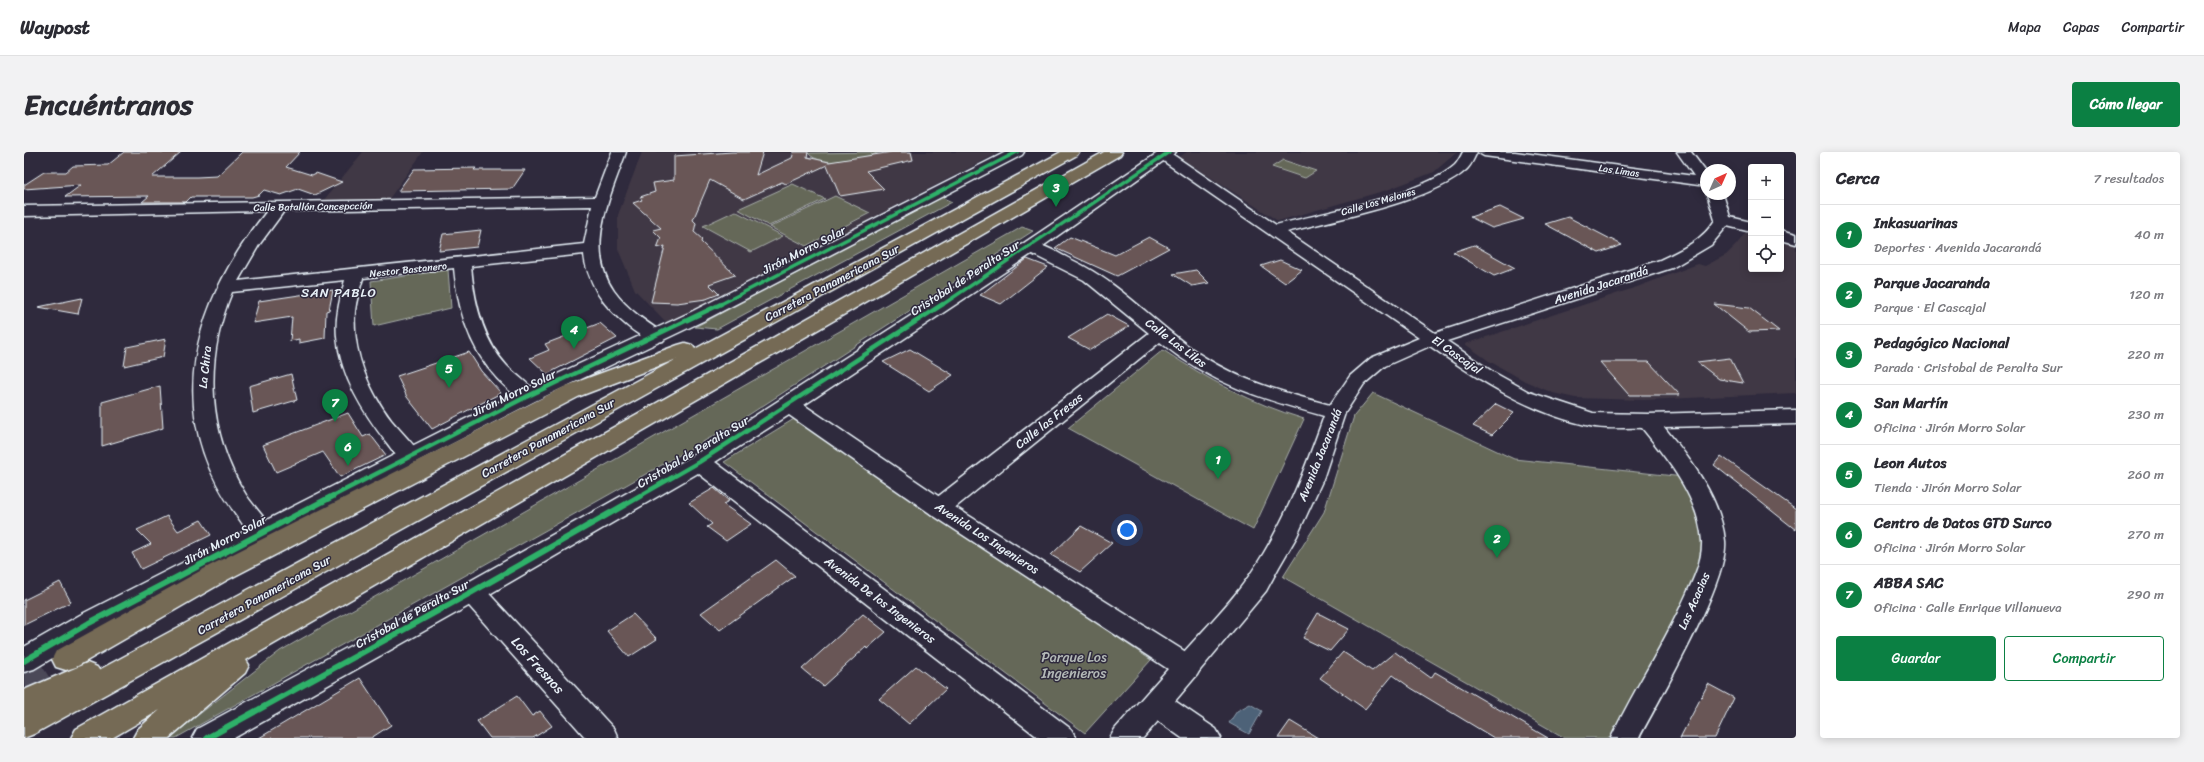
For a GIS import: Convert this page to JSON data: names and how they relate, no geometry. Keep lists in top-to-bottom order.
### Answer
{
  "streets": {
    "highway": ["Carretera Panamericana Sur"],
    "street": [
      "Las Limas",
      "Calle Los Melones",
      "Calle Batallón Concepcción",
      "Jirón Morro Solar",
      "Nestor Bastanero",
      "Cristobal de Peralta Sur",
      "Avenida Jacarandá",
      "Calle Las Lilas",
      "El Cascajal",
      "La Chira",
      "Calle las Fresas",
      "Avenida Los Ingenieros",
      "Avenida De los Ingenieros",
      "Las Acacias",
      "Los Fresnos"
    ]
  },
  "crossings": [
    ["Calle Los Melones", "El Cascajal"],
    ["Calle Batallón Concepcción", "La Chira"],
    ["Jirón Morro Solar", "La Chira"],
    ["Nestor Bastanero", "La Chira"],
    ["Cristobal de Peralta Sur", "Calle Las Lilas"],
    ["Cristobal de Peralta Sur", "El Cascajal"],
    ["Cristobal de Peralta Sur", "Avenida Los Ingenieros"],
    ["Cristobal de Peralta Sur", "Avenida De los Ingenieros"],
    ["Cristobal de Peralta Sur", "Los Fresnos"],
    ["Avenida Jacarandá", "Calle Las Lilas"],
    ["Avenida Jacarandá", "El Cascajal"],
    ["Avenida Jacarandá", "Avenida Los Ingenieros"],
    ["Calle Las Lilas", "Calle las Fresas"],
    ["El Cascajal", "Las Acacias"],
    ["Calle las Fresas", "Avenida Los Ingenieros"]
  ],
  "districts": ["SAN PABLO"],
  "parks": ["Parque Los Ingenieros"],
  "north": "top right",
  "page": {
    "header": "Waypost",
    "nav": ["Mapa", "Capas", "Compartir"],
    "title": "Encuéntranos",
    "buttons": [
      "Cómo llegar",
      ["Guardar", "Compartir"]
    ],
    "heading": ["Cerca", "7 resultados"],
    "map_buttons": ["+", "−"],
    "pins": [
      "3",
      "4",
      "5",
      "7",
      "6",
      "1",
      "2"
    ],
    "list": [
      {
        "mark": "1",
        "name": "Inkasuarinas",
        "note": "Deportes · Avenida Jacarandá",
        "value": "40 m"
      },
      {
        "mark": "2",
        "name": "Parque Jacaranda",
        "note": "Parque · El Cascajal",
        "value": "120 m"
      },
      {
        "mark": "3",
        "name": "Pedagógico Nacional",
        "note": "Parada · Cristobal de Peralta Sur",
        "value": "220 m"
      },
      {
        "mark": "4",
        "name": "San Martín",
        "note": "Oficina · Jirón Morro Solar",
        "value": "230 m"
      },
      {
        "mark": "5",
        "name": "Leon Autos",
        "note": "Tienda · Jirón Morro Solar",
        "value": "260 m"
      },
      {
        "mark": "6",
        "name": "Centro de Datos GTD Surco",
        "note": "Oficina · Jirón Morro Solar",
        "value": "270 m"
      },
      {
        "mark": "7",
        "name": "ABBA SAC",
        "note": "Oficina · Calle Enrique Villanueva",
        "value": "290 m"
      }
    ]
  }
}
